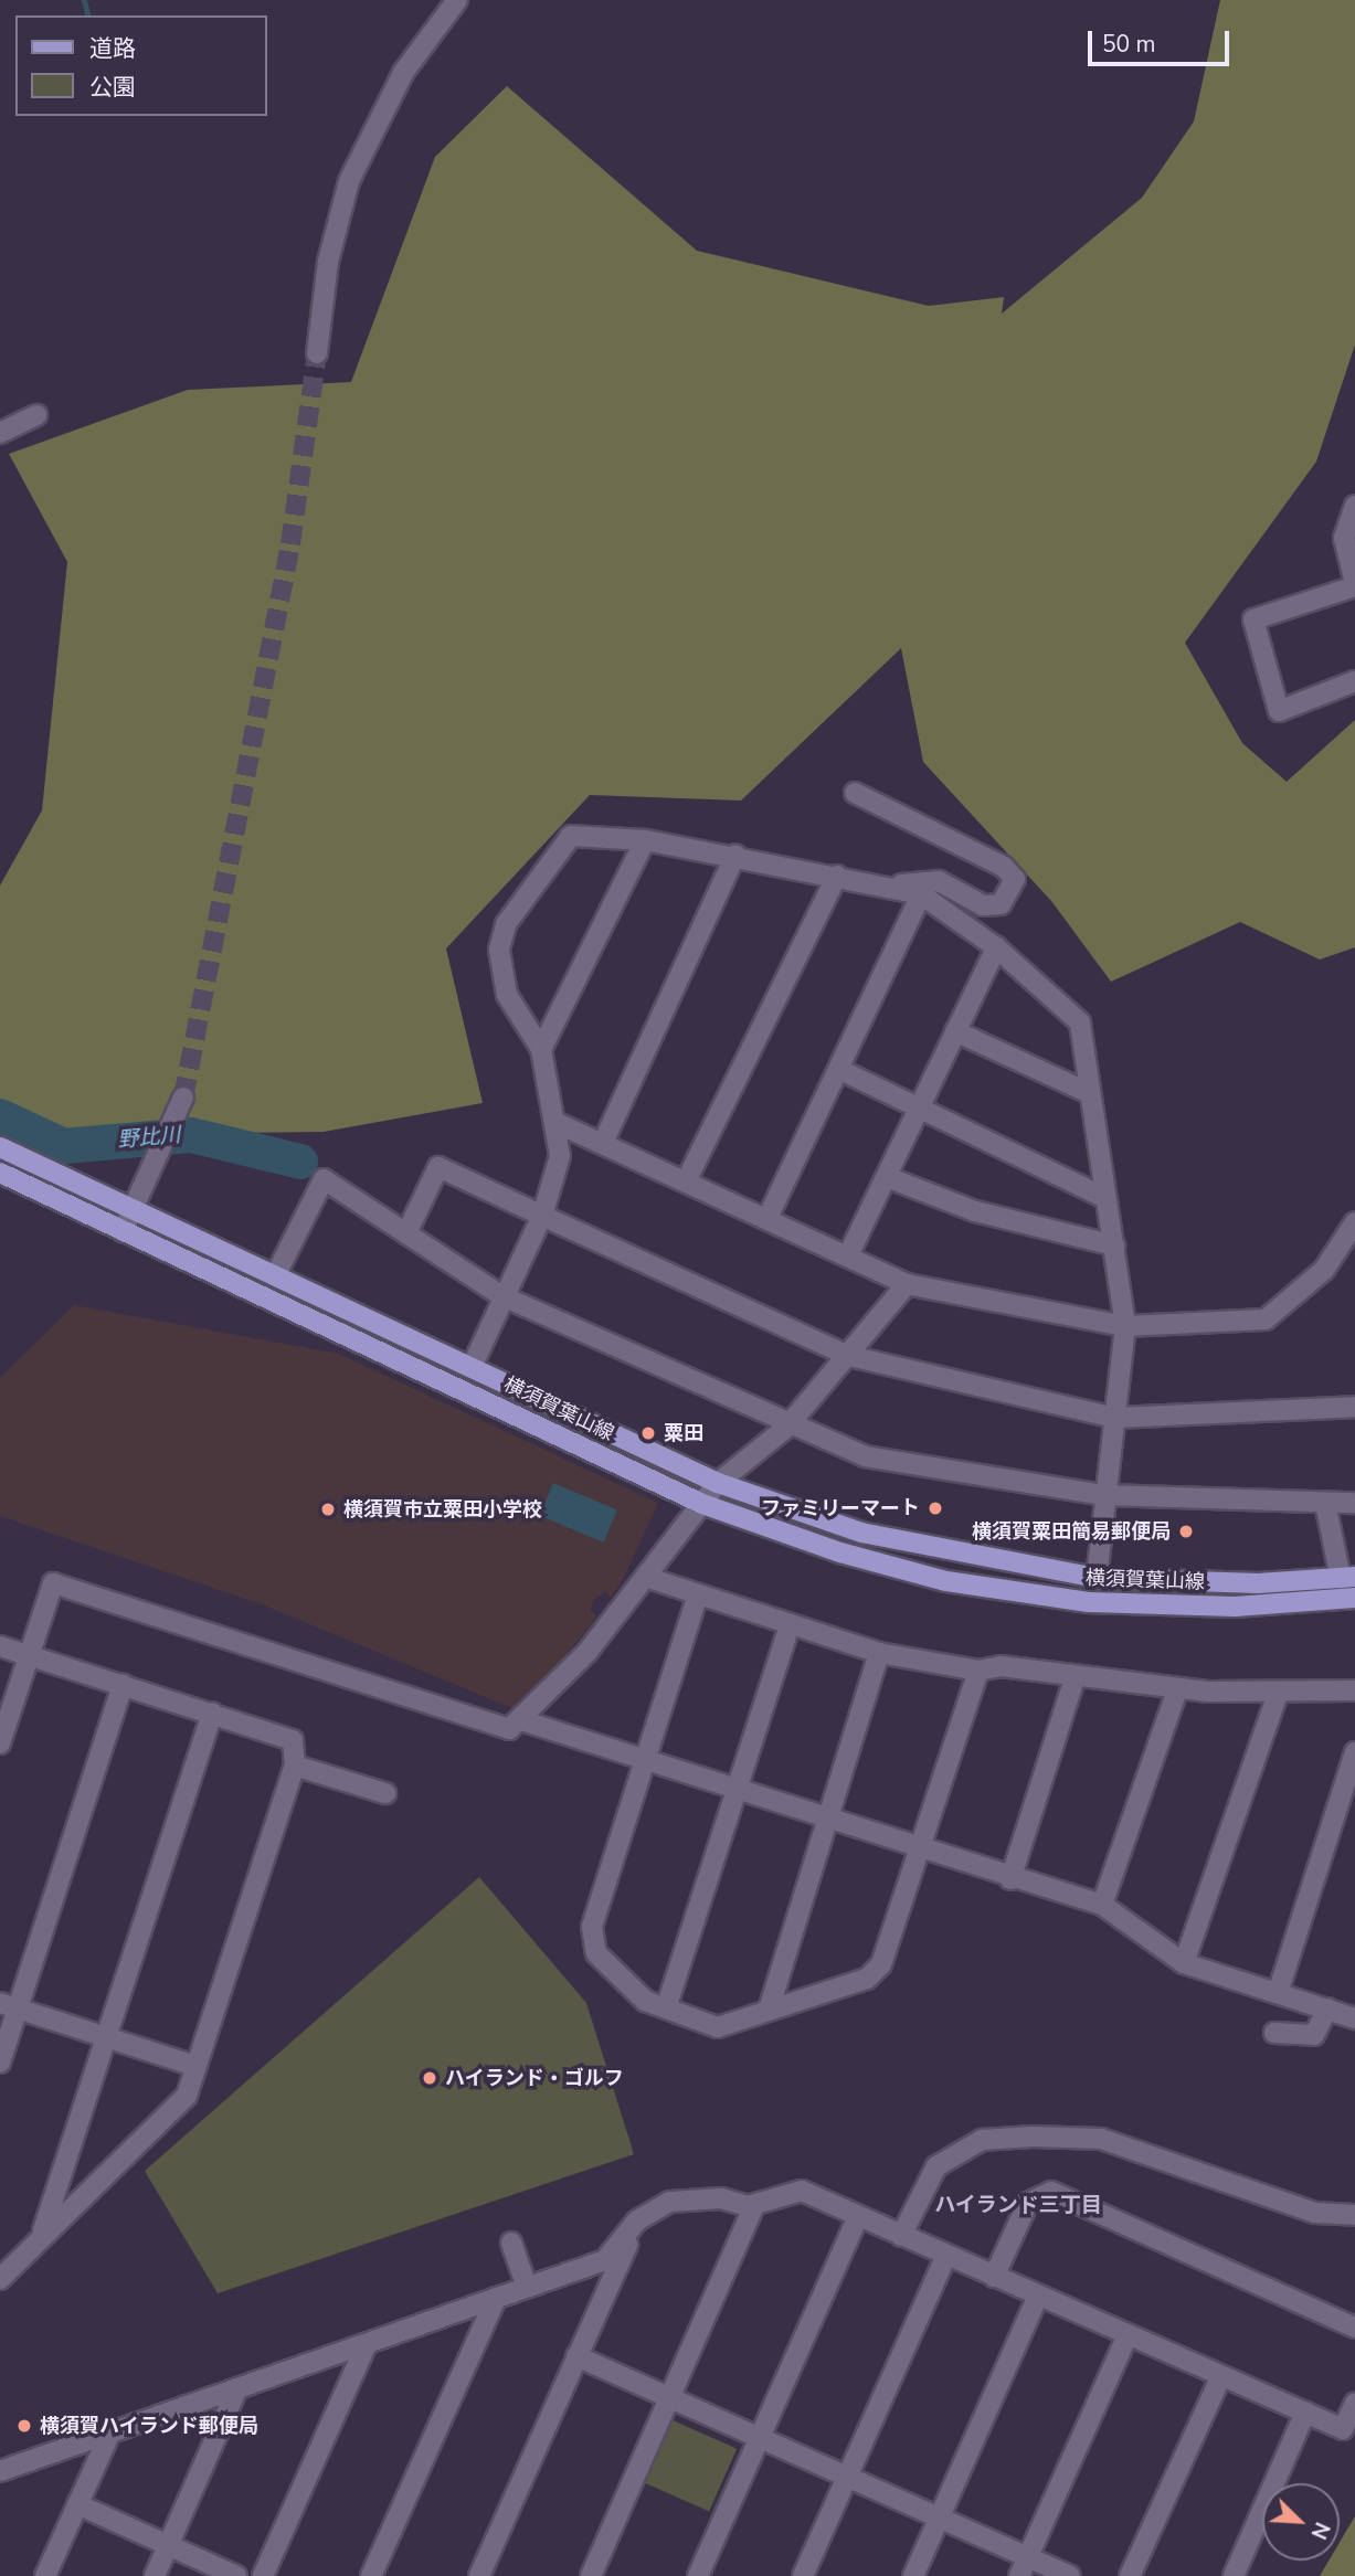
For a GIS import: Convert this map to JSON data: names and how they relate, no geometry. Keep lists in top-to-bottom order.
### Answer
{
  "streets": {
    "main road": ["横須賀葉山線"]
  },
  "districts": ["ハイランド三丁目"],
  "water": ["野比川"],
  "places": [
    "粟田",
    "ファミリーマート",
    "横須賀市立粟田小学校",
    "横須賀粟田簡易郵便局",
    "ハイランド・ゴルフ",
    "横須賀ハイランド郵便局"
  ],
  "legend": ["道路", "公園"],
  "scale_bar": "50 m",
  "north": "bottom right"
}
